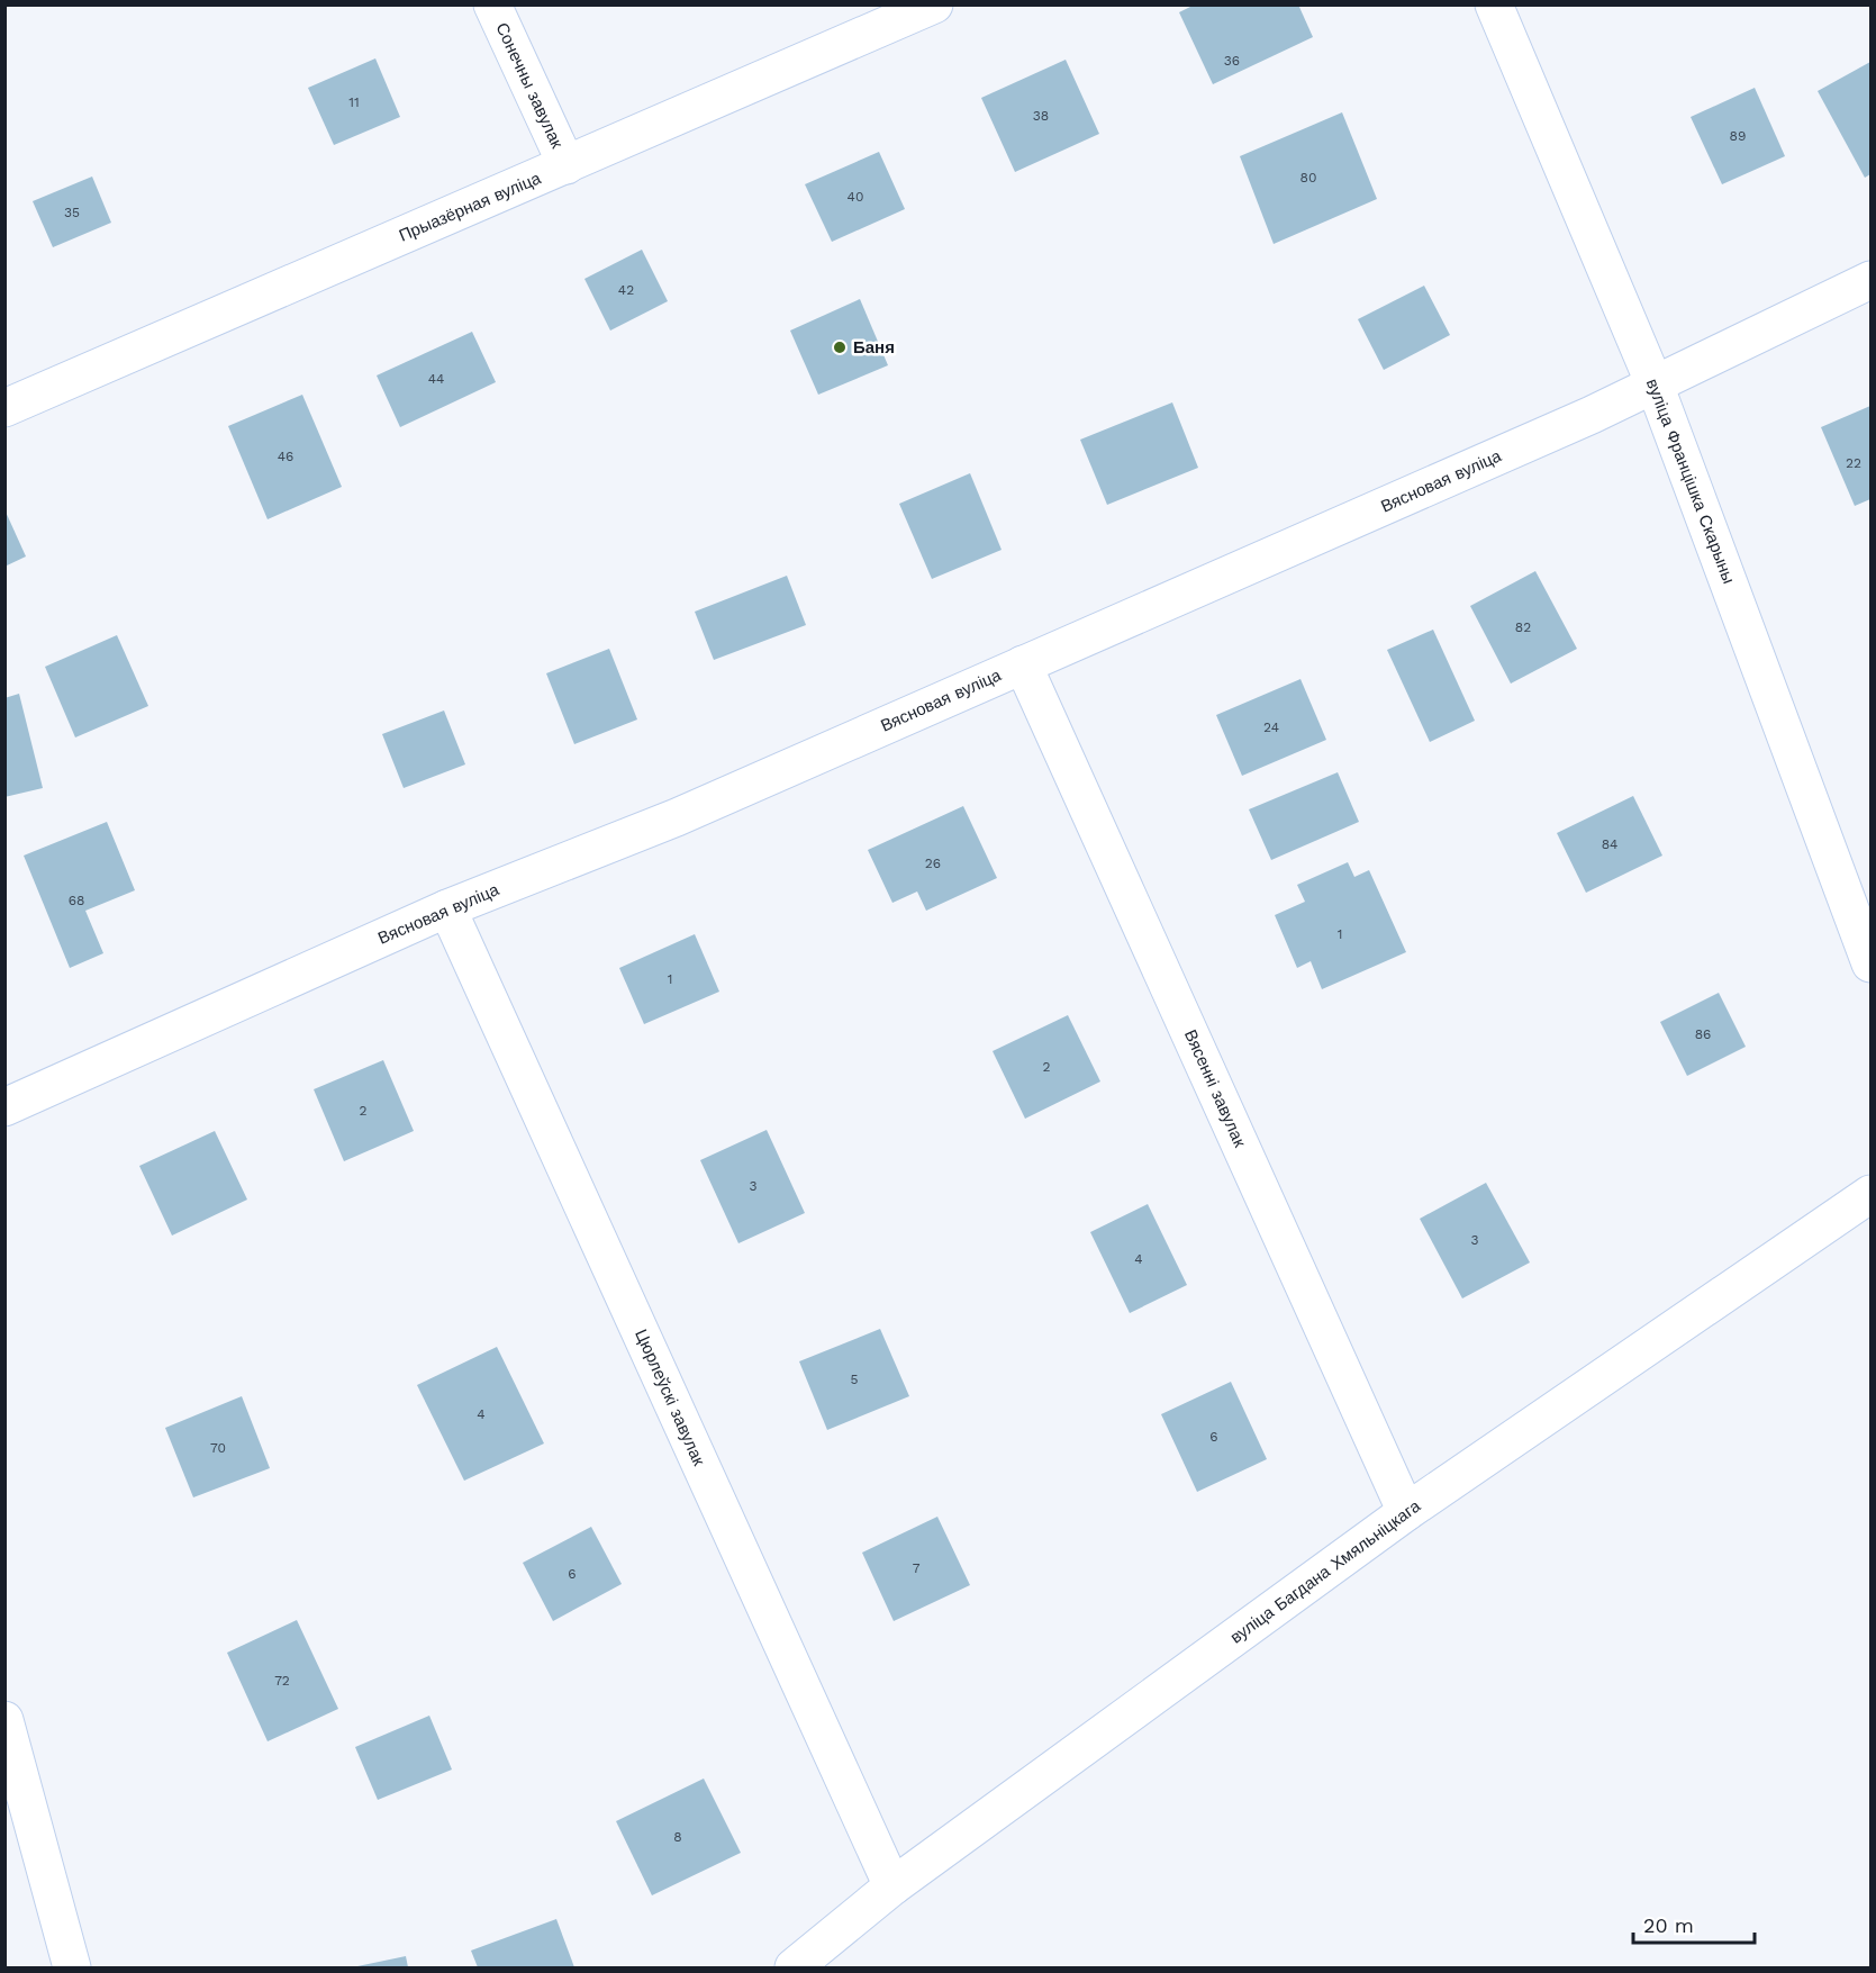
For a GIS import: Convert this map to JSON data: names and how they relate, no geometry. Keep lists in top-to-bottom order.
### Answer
{
  "streets": {
    "street": [
      "Сонечны завулак",
      "Прыазёрная вуліца",
      "Вясновая вуліца",
      "вуліца Францішка Скарыны",
      "Вясенні завулак",
      "Цюрлеўскі завулак",
      "вуліца Багдана Хмяльніцкага"
    ]
  },
  "crossings": [
    ["Сонечны завулак", "Прыазёрная вуліца"],
    ["Вясновая вуліца", "вуліца Францішка Скарыны"],
    ["Вясновая вуліца", "Вясенні завулак"],
    ["Вясновая вуліца", "Цюрлеўскі завулак"],
    ["Вясенні завулак", "вуліца Багдана Хмяльніцкага"],
    ["Цюрлеўскі завулак", "вуліца Багдана Хмяльніцкага"]
  ],
  "places": ["Баня"],
  "house_numbers": [
    "36",
    "11",
    "38",
    "89",
    "80",
    "40",
    "35",
    "42",
    "44",
    "46",
    "22",
    "82",
    "24",
    "84",
    "26",
    "68",
    "1",
    "1",
    "86",
    "2",
    "2",
    "3",
    "3",
    "4",
    "5",
    "4",
    "6",
    "70",
    "7",
    "6",
    "72",
    "8"
  ],
  "scale_bar": "20 m"
}
